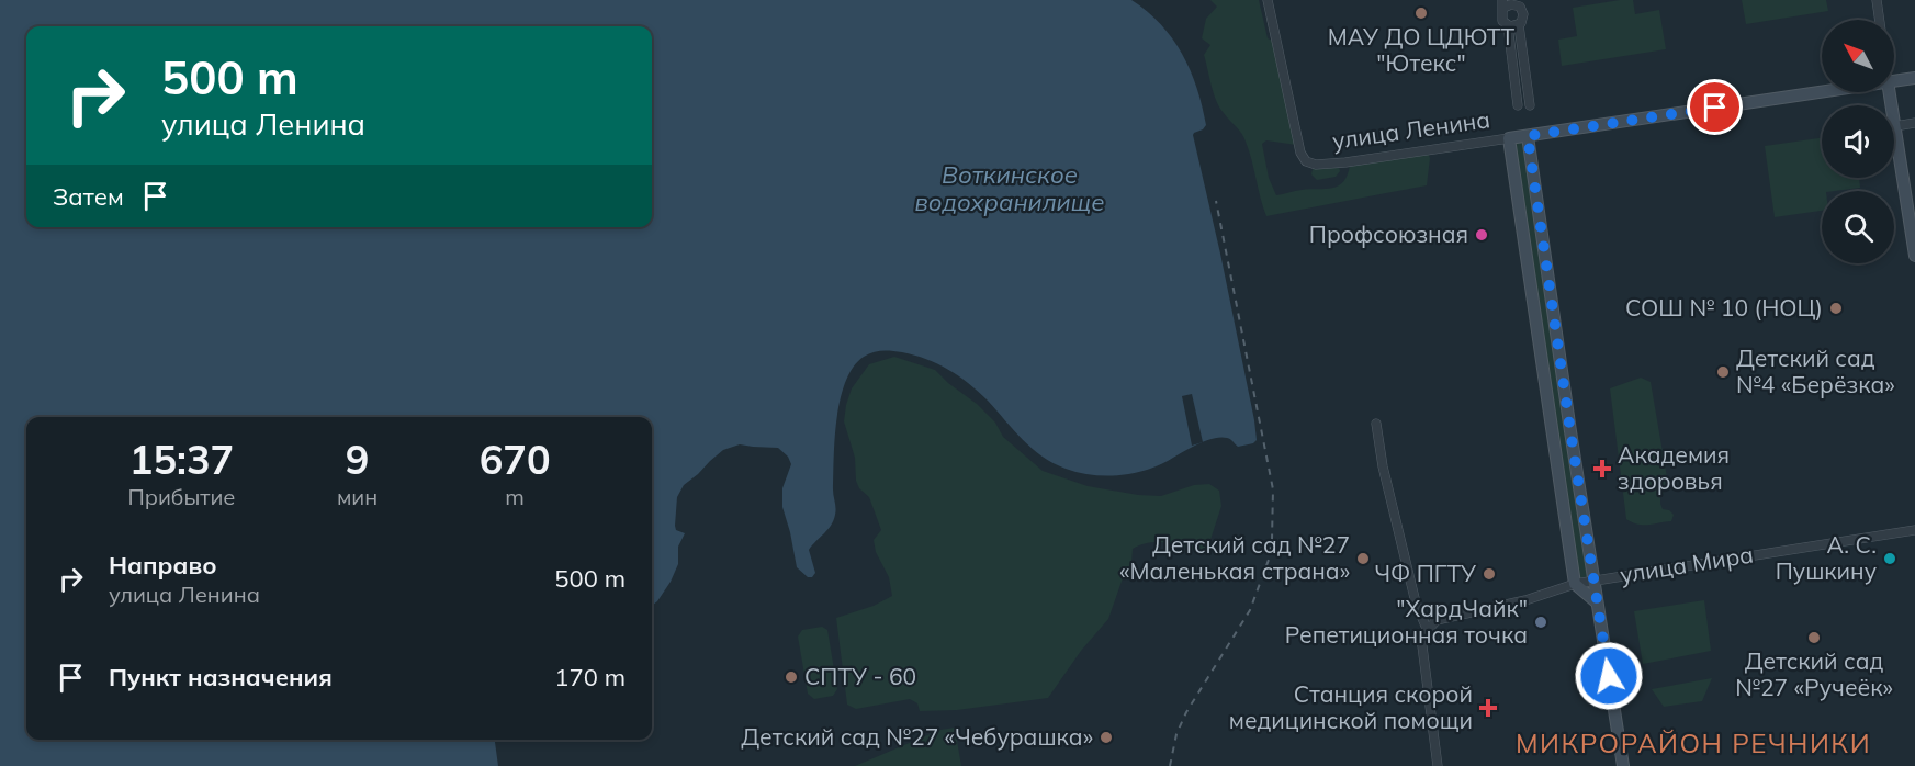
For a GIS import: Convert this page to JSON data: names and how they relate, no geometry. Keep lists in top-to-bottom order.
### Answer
{
  "streets": {
    "street": ["улица Ленина", "улица Мира"]
  },
  "districts": ["МИКРОРАЙОН РЕЧНИКИ"],
  "water": ["Воткинское водохранилище"],
  "places": {
    "other": [
      "МАУ ДО ЦДЮТТ \"Ютекс\"",
      "Профсоюзная",
      "СОШ № 10 (НОЦ)",
      "Детский сад №4 «Берёзка»",
      "Детский сад №27 «Маленькая страна»",
      "А. С. Пушкину",
      "ЧФ ПГТУ",
      "\"ХардЧайк\" Репетиционная точка",
      "Детский сад №27 «Ручеёк»",
      "СПТУ - 60",
      "Детский сад №27 «Чебурашка»"
    ],
    "health": ["Академия здоровья", "Станция скорой медицинской помощи"]
  },
  "north": "top left",
  "page": {
    "turn": ["500 m", "улица Ленина"],
    "then": "Затем",
    "eta": [
      "15:37",
      "Прибытие",
      "9",
      "мин",
      "670",
      "m"
    ],
    "list": [
      {
        "name": "Направо",
        "note": "улица Ленина",
        "value": "500 m"
      },
      {
        "name": "Пункт назначения",
        "value": "170 m"
      }
    ]
  }
}
